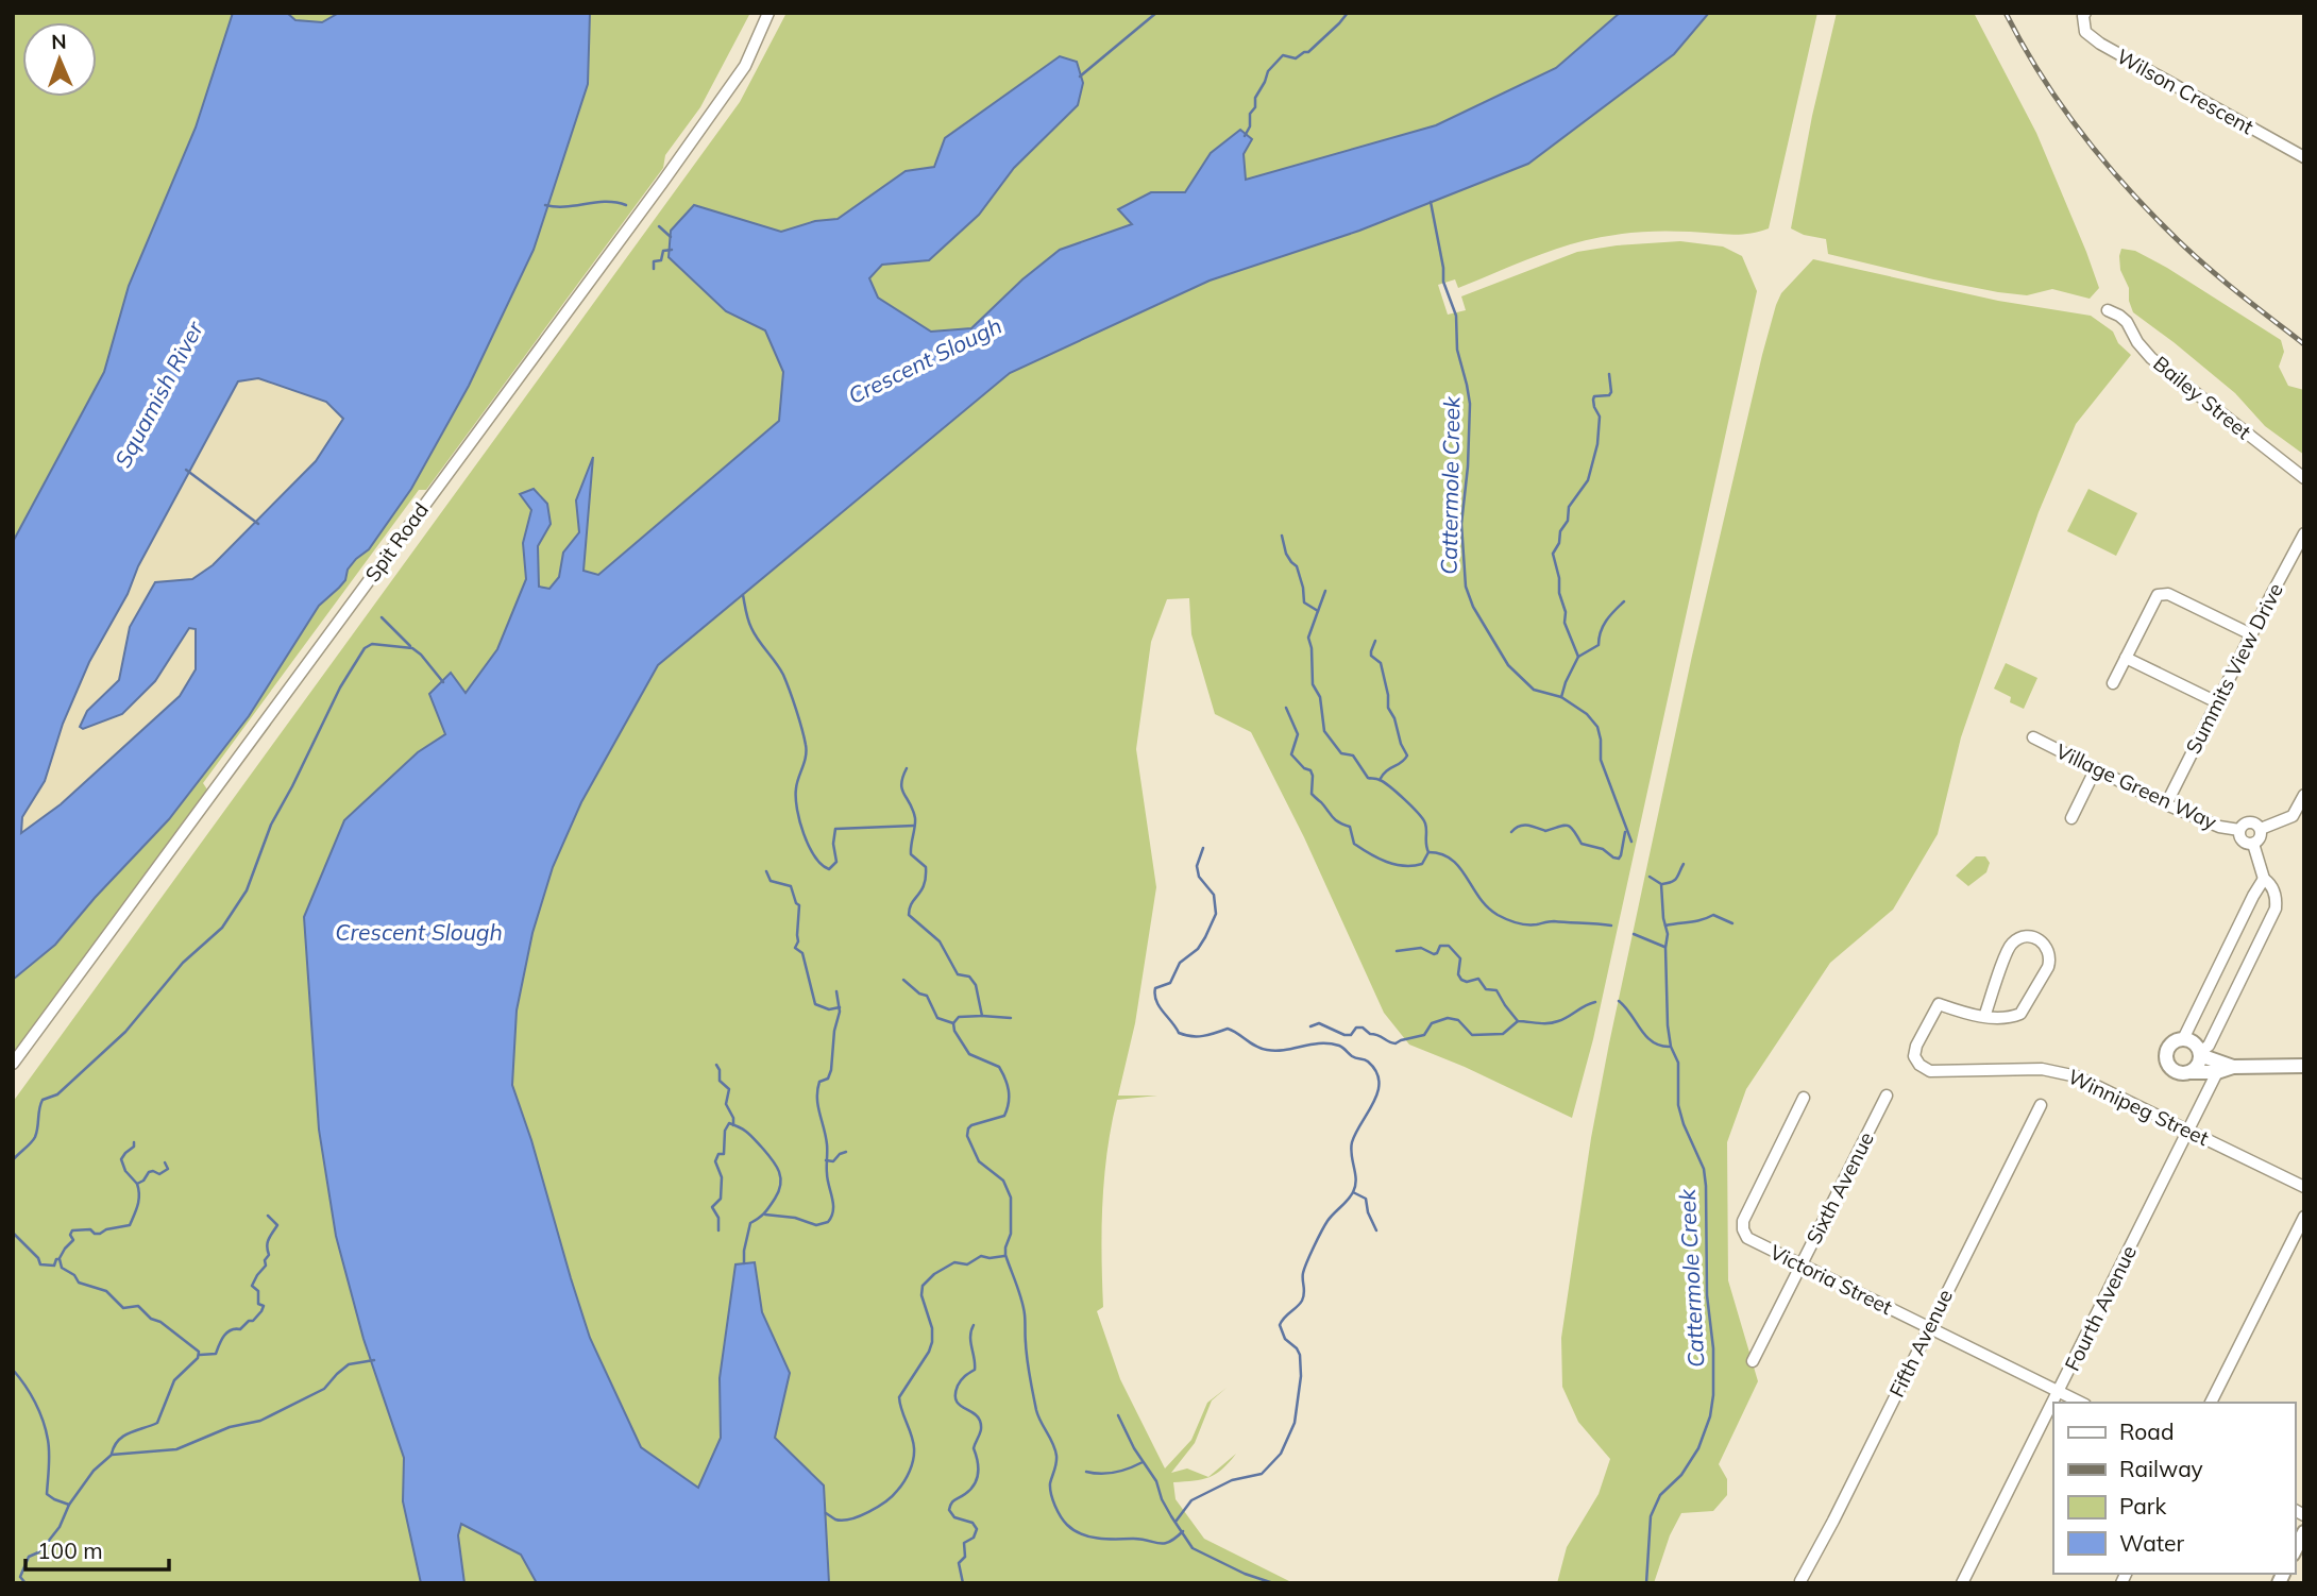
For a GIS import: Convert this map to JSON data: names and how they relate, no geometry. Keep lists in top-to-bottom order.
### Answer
{
  "streets": {
    "street": [
      "Wilson Crescent",
      "Bailey Street",
      "Spit Road",
      "Summits View Drive",
      "Village Green Way",
      "Winnipeg Street",
      "Sixth Avenue",
      "Victoria Street",
      "Fourth Avenue",
      "Fifth Avenue"
    ]
  },
  "crossings": [
    ["Summits View Drive", "Village Green Way"],
    ["Winnipeg Street", "Fourth Avenue"],
    ["Sixth Avenue", "Victoria Street"],
    ["Victoria Street", "Fourth Avenue"],
    ["Victoria Street", "Fifth Avenue"]
  ],
  "water": ["Crescent Slough", "Squamish River", "Cattermole Creek"],
  "legend": [
    "Road",
    "Railway",
    "Park",
    "Water"
  ],
  "scale_bar": "100 m",
  "north": "top"
}
